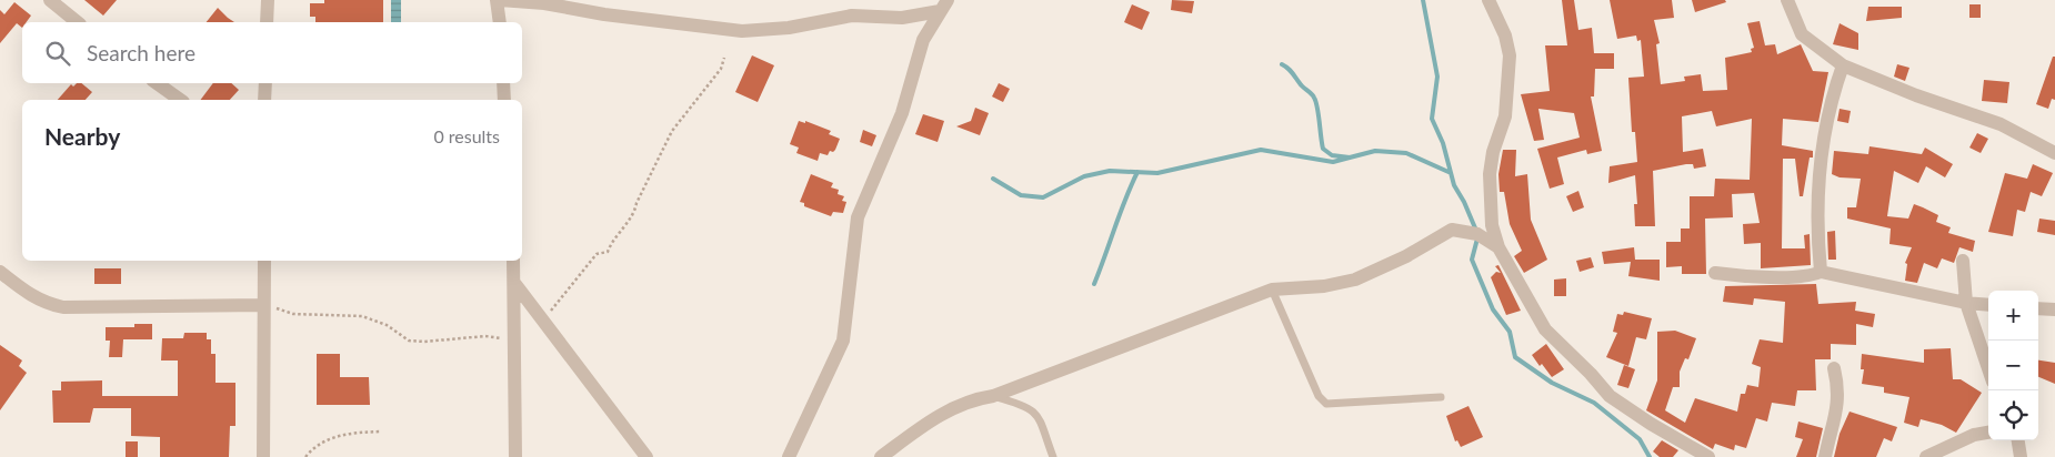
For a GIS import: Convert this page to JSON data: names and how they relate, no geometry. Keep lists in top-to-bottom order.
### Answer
{
  "page": {
    "search": "Search here",
    "heading": ["Nearby", "0 results"],
    "map_buttons": ["+", "−"]
  }
}
